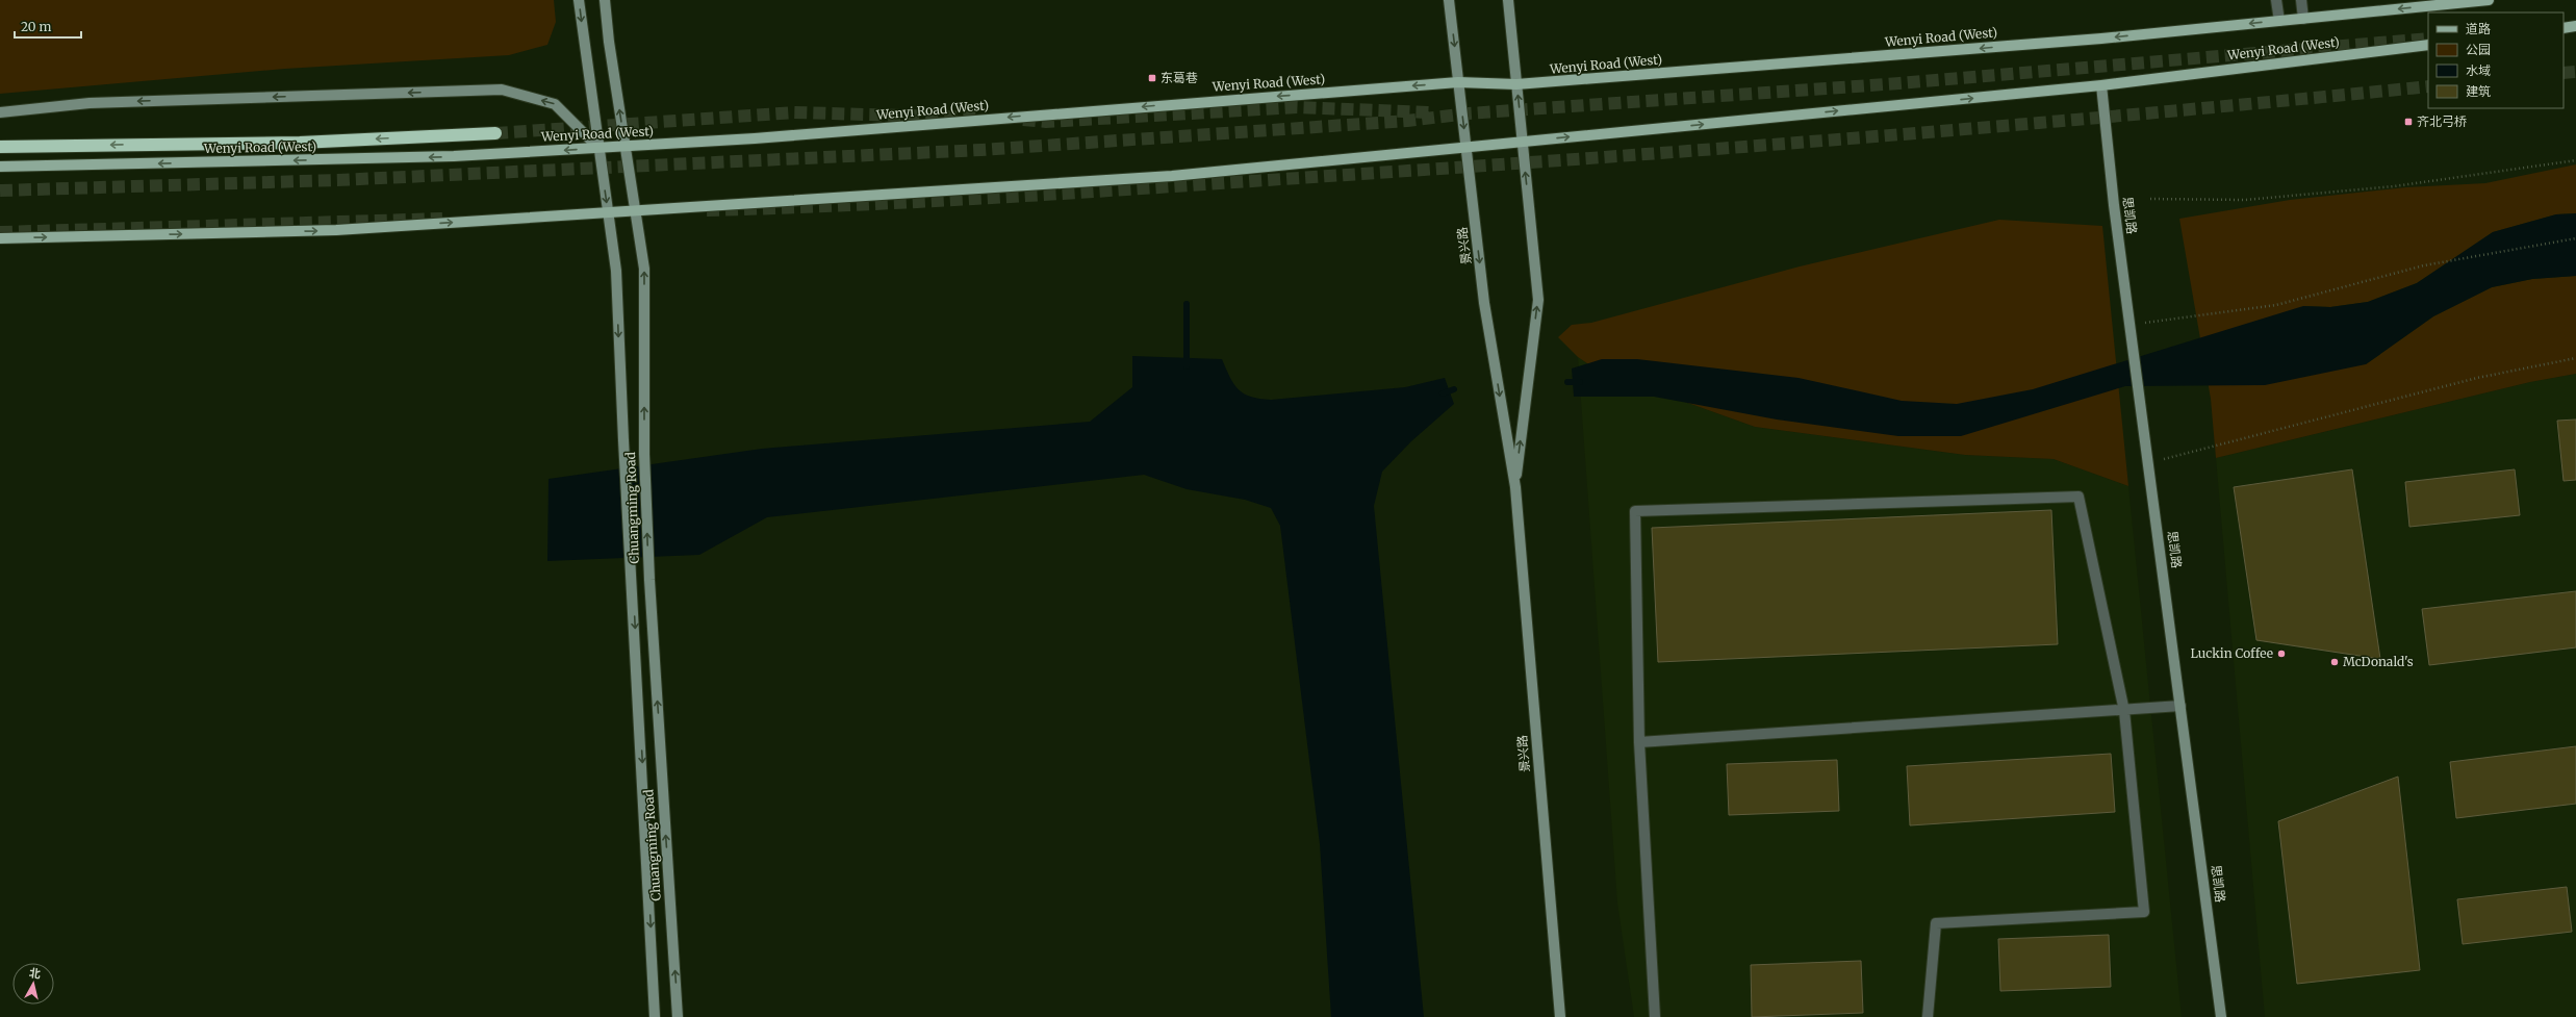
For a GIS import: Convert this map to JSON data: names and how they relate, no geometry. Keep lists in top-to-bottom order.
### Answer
{
  "streets": {
    "main road": ["Wenyi Road (West)"],
    "street": ["思凯路", "景兴路", "Chuangming Road"]
  },
  "crossings": [
    ["Wenyi Road (West)", "思凯路"],
    ["Wenyi Road (West)", "景兴路"],
    ["Wenyi Road (West)", "Chuangming Road"]
  ],
  "places": {
    "transit": ["东葛巷", "齐北弓桥"],
    "other": ["Luckin Coffee", "McDonald's"]
  },
  "legend": [
    "道路",
    "公园",
    "水域",
    "建筑"
  ],
  "scale_bar": "20 m",
  "north": "top"
}
